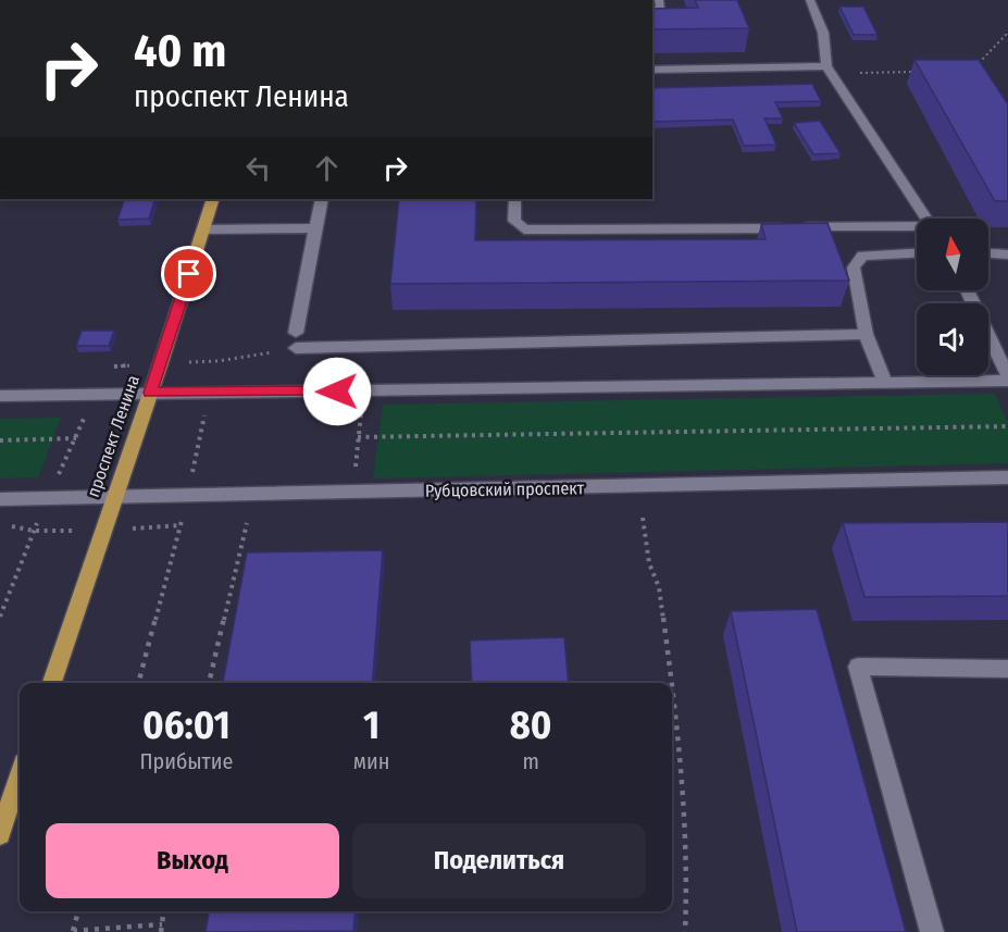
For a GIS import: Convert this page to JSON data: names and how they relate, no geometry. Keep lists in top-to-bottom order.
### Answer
{
  "streets": {
    "main road": ["проспект Ленина"],
    "street": ["Рубцовский проспект"]
  },
  "crossings": [
    ["проспект Ленина", "Рубцовский проспект"]
  ],
  "north": "top",
  "page": {
    "turn": ["40 m", "проспект Ленина"],
    "eta": [
      "06:01",
      "Прибытие",
      "1",
      "мин",
      "80",
      "m"
    ],
    "buttons": ["Выход", "Поделиться"]
  }
}
